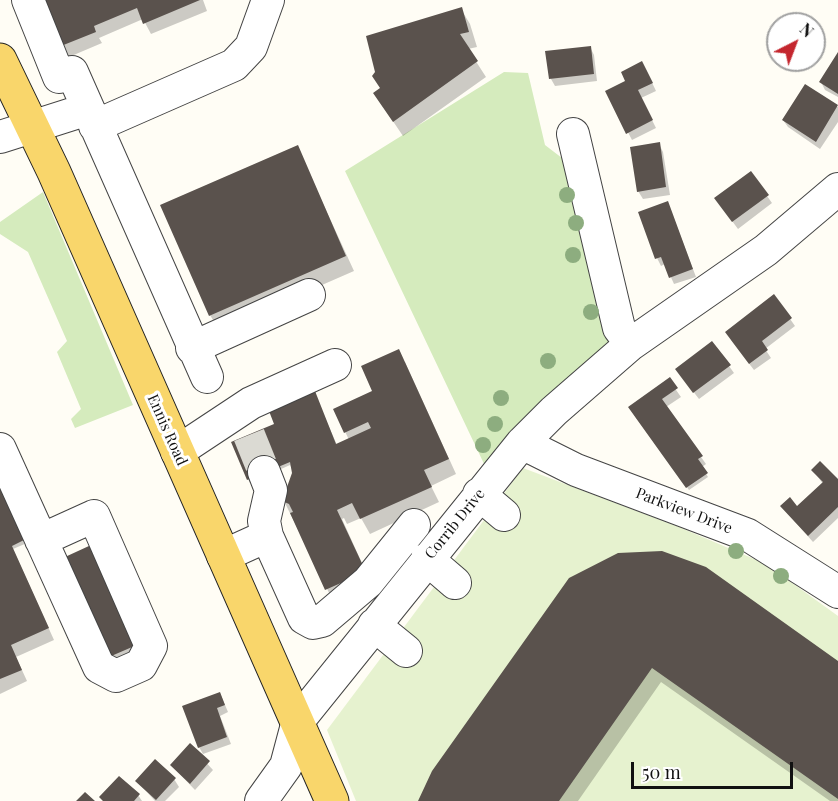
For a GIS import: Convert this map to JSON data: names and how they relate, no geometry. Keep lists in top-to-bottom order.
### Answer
{
  "streets": {
    "main road": ["Ennis Road"],
    "street": ["Parkview Drive", "Corrib Drive"]
  },
  "crossings": [
    ["Ennis Road", "Corrib Drive"],
    ["Parkview Drive", "Corrib Drive"]
  ],
  "scale_bar": "50 m",
  "north": "top right"
}
